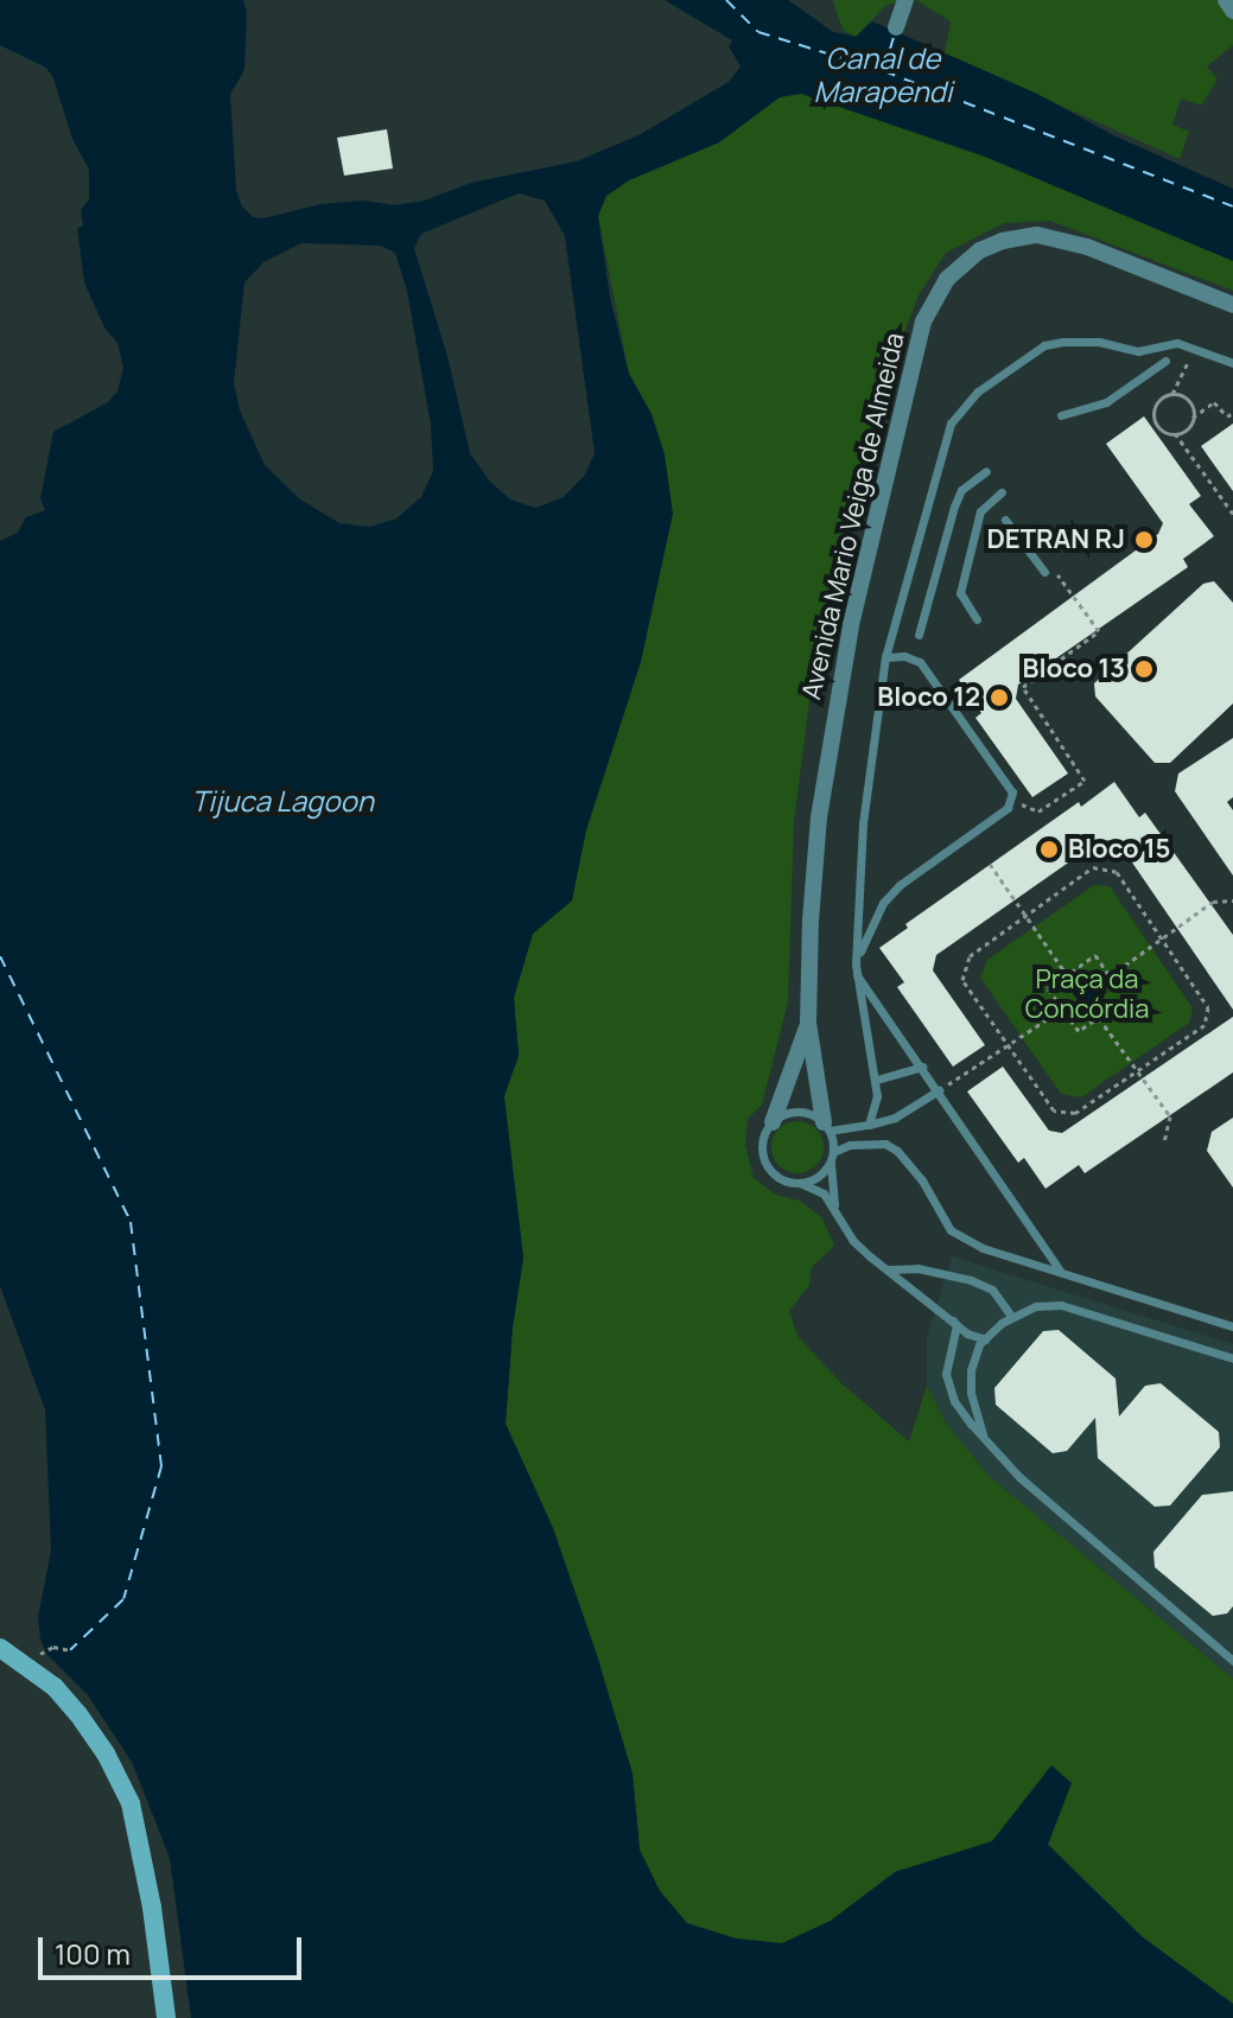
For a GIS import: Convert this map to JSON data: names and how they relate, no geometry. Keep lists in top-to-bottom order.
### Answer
{
  "streets": {
    "street": ["Avenida Mario Veiga de Almeida"]
  },
  "water": ["Canal de Marapendi", "Tijuca Lagoon"],
  "parks": ["Praça da Concórdia"],
  "places": [
    "DETRAN RJ",
    "Bloco 13",
    "Bloco 12",
    "Bloco 15"
  ],
  "scale_bar": "100 m"
}
